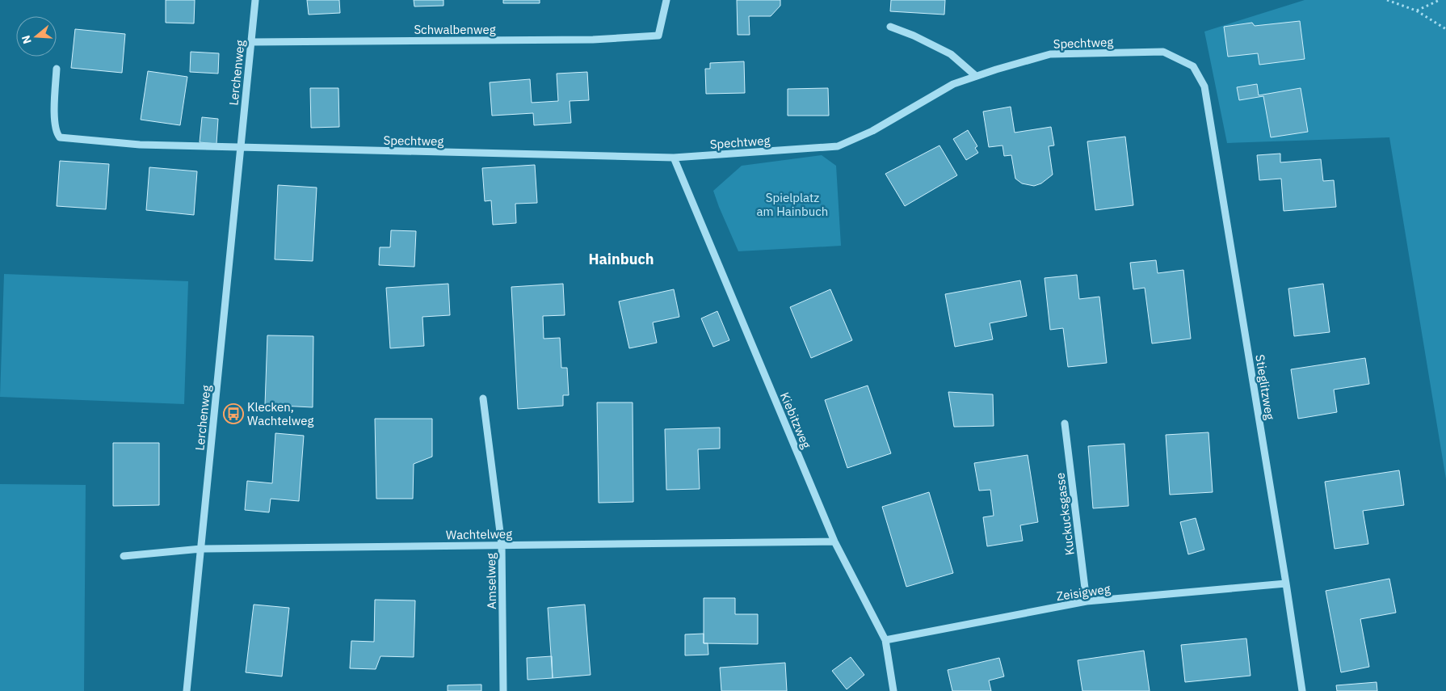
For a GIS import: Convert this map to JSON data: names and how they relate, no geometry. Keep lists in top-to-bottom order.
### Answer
{
  "streets": {
    "street": [
      "Schwalbenweg",
      "Spechtweg",
      "Lerchenweg",
      "Stieglitzweg",
      "Kiebitzweg",
      "Kuckucksgasse",
      "Wachtelweg",
      "Amselweg",
      "Zeisigweg"
    ]
  },
  "crossings": [
    ["Schwalbenweg", "Lerchenweg"],
    ["Spechtweg", "Lerchenweg"],
    ["Spechtweg", "Stieglitzweg"],
    ["Spechtweg", "Kiebitzweg"],
    ["Lerchenweg", "Wachtelweg"],
    ["Stieglitzweg", "Zeisigweg"],
    ["Kiebitzweg", "Wachtelweg"],
    ["Kiebitzweg", "Zeisigweg"],
    ["Kuckucksgasse", "Zeisigweg"],
    ["Wachtelweg", "Amselweg"]
  ],
  "districts": ["Hainbuch"],
  "parks": ["Spielplatz am Hainbuch"],
  "places": {
    "bus stop": ["Klecken, Wachtelweg"]
  },
  "north": "left"
}
